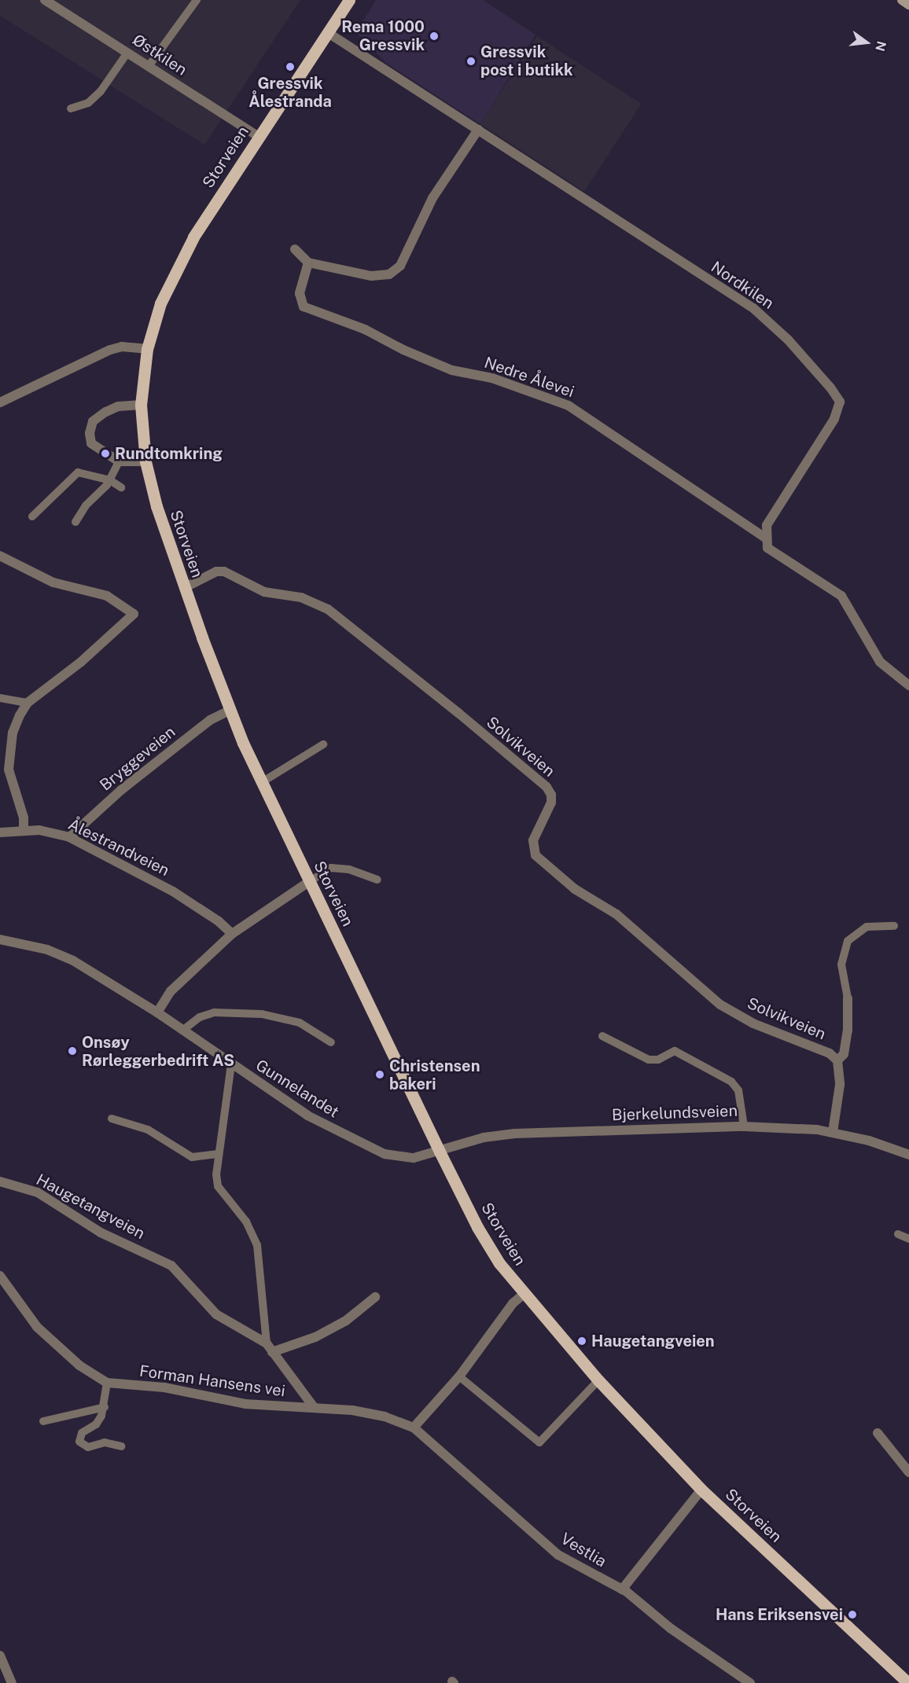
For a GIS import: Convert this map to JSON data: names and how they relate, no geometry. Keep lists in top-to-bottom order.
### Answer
{
  "streets": {
    "main road": ["Storveien"],
    "street": [
      "Østkilen",
      "Nordkilen",
      "Nedre Ålevei",
      "Solvikveien",
      "Bryggeveien",
      "Ålestrandveien",
      "Gunnelandet",
      "Bjerkelundsveien",
      "Haugetangveien",
      "Forman Hansens vei",
      "Vestlia"
    ]
  },
  "crossings": [
    ["Østkilen", "Storveien"],
    ["Storveien", "Nordkilen"],
    ["Storveien", "Solvikveien"],
    ["Storveien", "Bryggeveien"],
    ["Storveien", "Gunnelandet"],
    ["Storveien", "Bjerkelundsveien"],
    ["Nordkilen", "Nedre Ålevei"],
    ["Bryggeveien", "Ålestrandveien"],
    ["Gunnelandet", "Bjerkelundsveien"],
    ["Haugetangveien", "Forman Hansens vei"]
  ],
  "places": [
    "Rema 1000 Gressvik",
    "Gressvik post i butikk",
    "Gressvik Ålestranda",
    "Rundtomkring",
    "Onsøy Rørleggerbedrift AS",
    "Christensen bakeri",
    "Haugetangveien",
    "Hans Eriksensvei"
  ],
  "north": "right"
}
